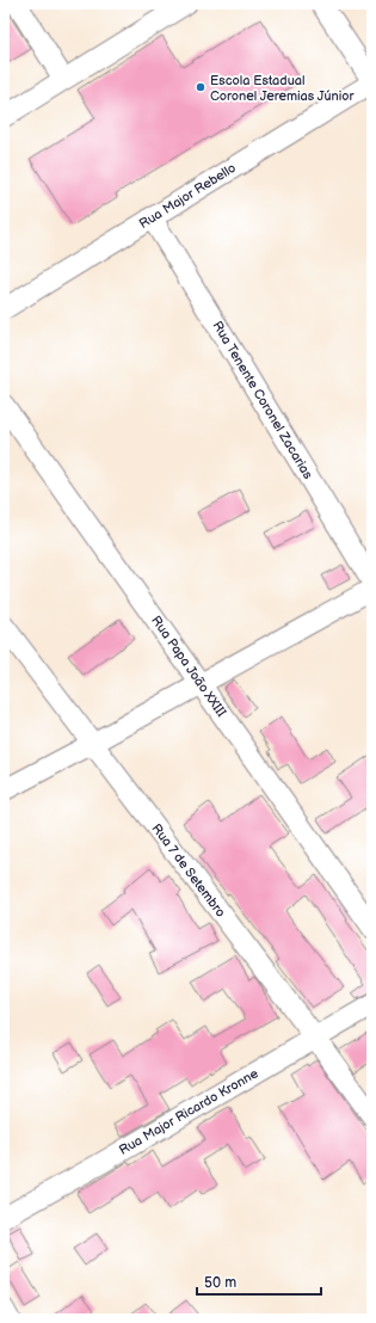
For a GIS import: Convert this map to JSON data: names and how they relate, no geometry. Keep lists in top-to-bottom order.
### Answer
{
  "streets": {
    "street": [
      "Rua Major Rebello",
      "Rua Tenente Coronel Zacarias",
      "Rua Papa João XXIII",
      "Rua 7 de Setembro",
      "Rua Major Ricardo Kronne"
    ]
  },
  "crossings": [
    ["Rua Major Rebello", "Rua Tenente Coronel Zacarias"],
    ["Rua 7 de Setembro", "Rua Major Ricardo Kronne"]
  ],
  "places": ["Escola Estadual Coronel Jeremias Júnior"],
  "scale_bar": "50 m"
}
